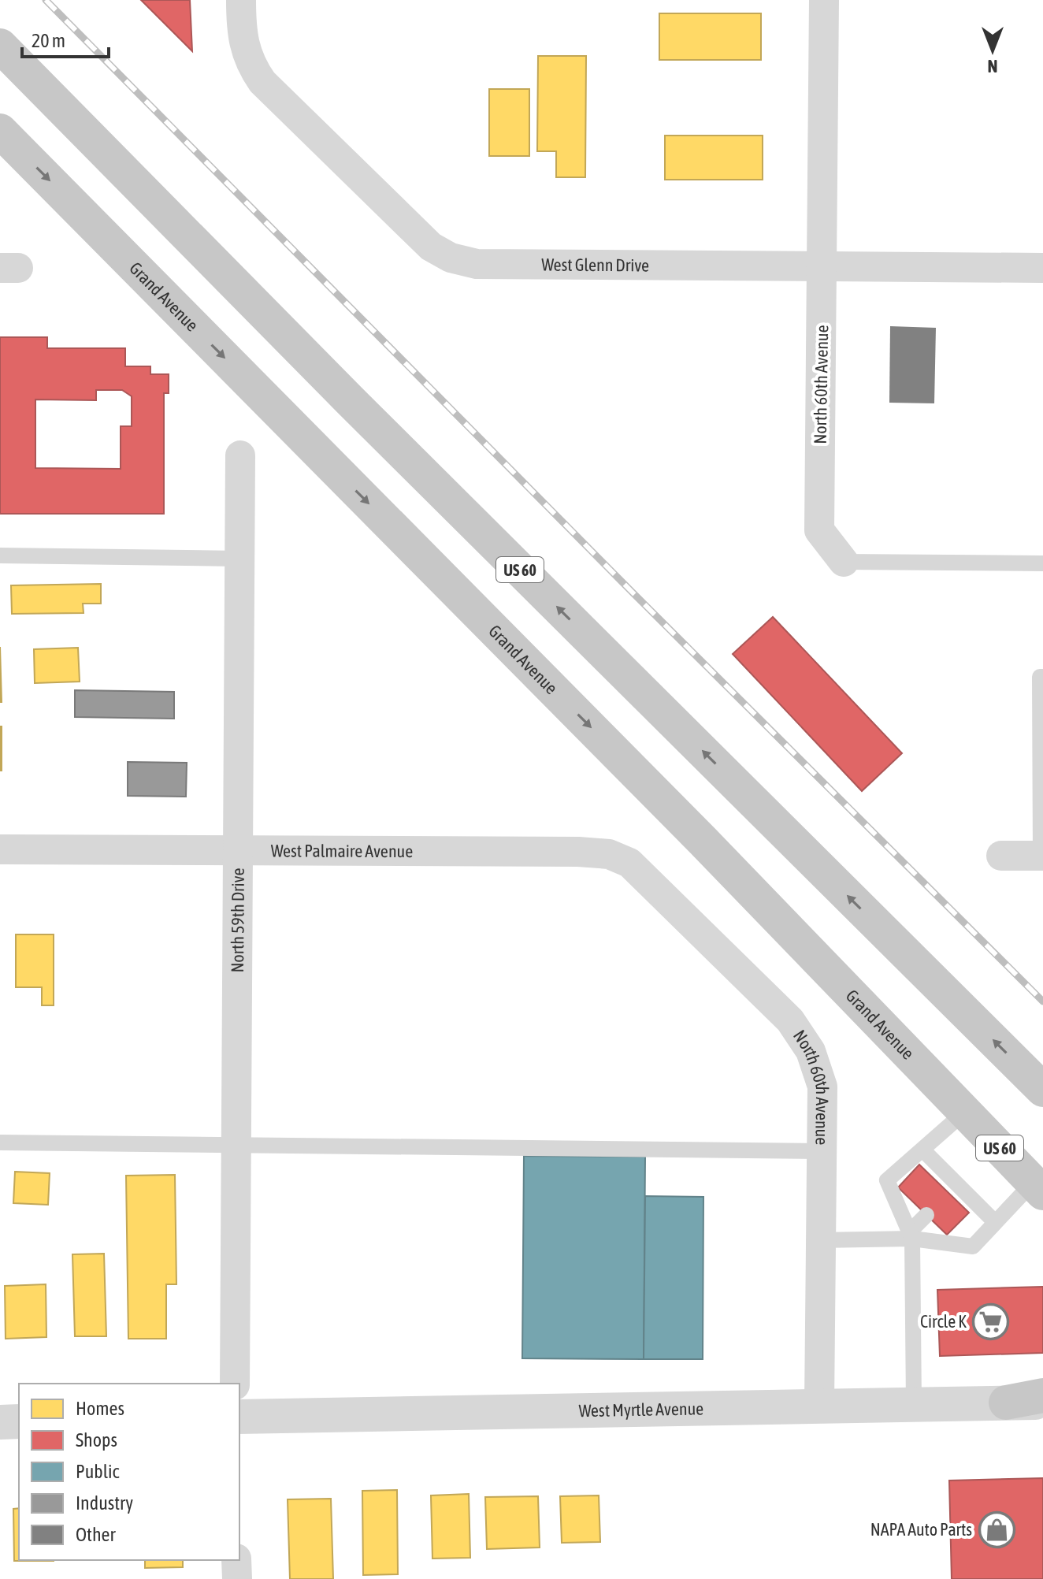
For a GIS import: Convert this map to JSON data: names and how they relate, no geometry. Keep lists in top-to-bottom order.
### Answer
{
  "streets": {
    "highway": ["Grand Avenue", "US 60"],
    "street": [
      "West Glenn Drive",
      "North 60th Avenue",
      "West Palmaire Avenue",
      "North 59th Drive",
      "West Myrtle Avenue"
    ]
  },
  "crossings": [
    ["West Glenn Drive", "North 60th Avenue"],
    ["North 60th Avenue", "West Palmaire Avenue"],
    ["North 60th Avenue", "West Myrtle Avenue"],
    ["West Palmaire Avenue", "North 59th Drive"]
  ],
  "places": {
    "supermarket": ["Circle K"],
    "shop": ["NAPA Auto Parts"]
  },
  "legend": [
    "Homes",
    "Shops",
    "Public",
    "Industry",
    "Other"
  ],
  "scale_bar": "20 m",
  "north": "bottom"
}
